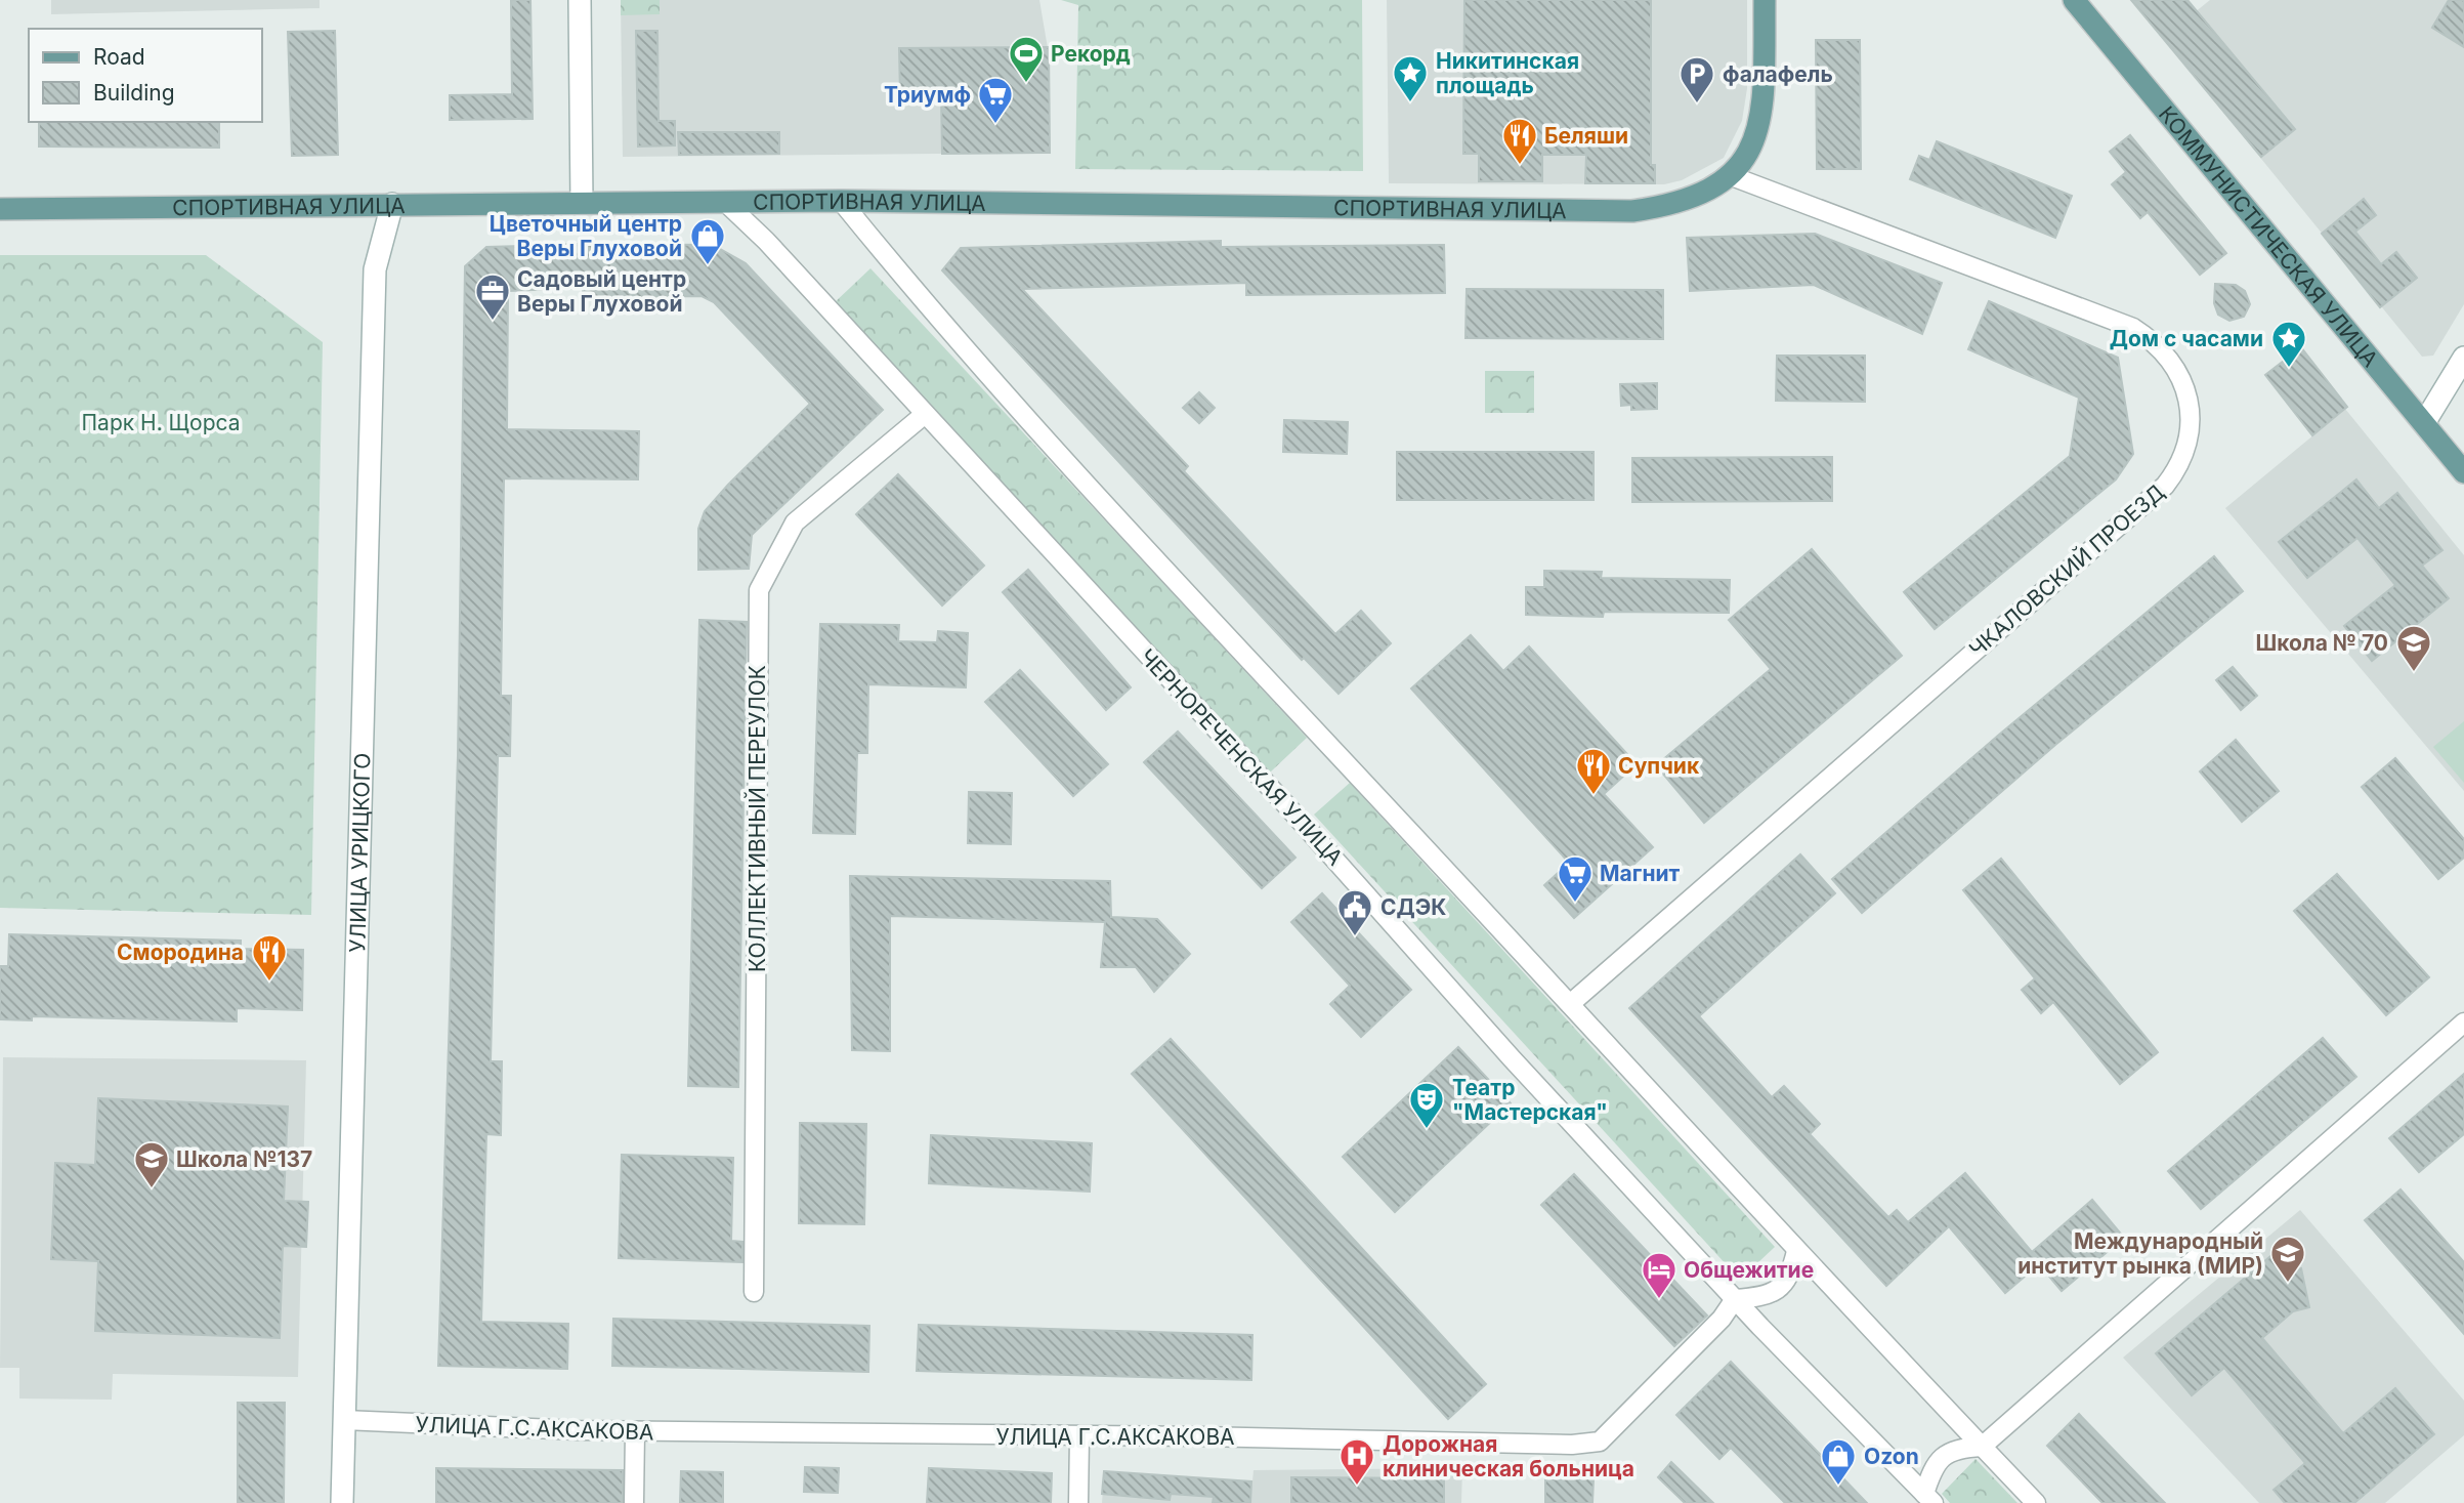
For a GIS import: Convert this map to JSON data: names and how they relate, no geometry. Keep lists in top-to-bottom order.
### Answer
{
  "streets": {
    "main road": ["СПОРТИВНАЯ УЛИЦА", "КОММУНИСТИЧЕСКАЯ УЛИЦА", "УЛИЦА УРИЦКОГО"],
    "street": [
      "ЧКАЛОВСКИЙ ПРОЕЗД",
      "ЧЕРНОРЕЧЕНСКАЯ УЛИЦА",
      "КОЛЛЕКТИВНЫЙ ПЕРЕУЛОК",
      "УЛИЦА Г.С.АКСАКОВА"
    ]
  },
  "crossings": [
    ["СПОРТИВНАЯ УЛИЦА", "ЧКАЛОВСКИЙ ПРОЕЗД"],
    ["СПОРТИВНАЯ УЛИЦА", "ЧЕРНОРЕЧЕНСКАЯ УЛИЦА"],
    ["СПОРТИВНАЯ УЛИЦА", "УЛИЦА УРИЦКОГО"],
    ["ЧЕРНОРЕЧЕНСКАЯ УЛИЦА", "КОЛЛЕКТИВНЫЙ ПЕРЕУЛОК"],
    ["ЧЕРНОРЕЧЕНСКАЯ УЛИЦА", "УЛИЦА Г.С.АКСАКОВА"],
    ["УЛИЦА УРИЦКОГО", "УЛИЦА Г.С.АКСАКОВА"]
  ],
  "parks": ["Парк Н. Щорса"],
  "places": {
    "sports": ["Рекорд"],
    "place": ["Никитинская площадь", "Дом с часами"],
    "parking": ["фалафель"],
    "supermarket": ["Триумф", "Магнит"],
    "restaurant": ["Беляши", "Супчик", "Смородина"],
    "shop": ["Цветочный центр Веры Глуховой", "Ozon"],
    "office": ["Садовый центр Веры Глуховой"],
    "school or university": ["Школа № 70", "Школа №137", "Международный институт рынка (МИР)"],
    "public building": ["СДЭК"],
    "theatre": ["Театр \"Мастерская\""],
    "hotel": ["Общежитие"],
    "hospital": ["Дорожная клиническая больница"]
  },
  "legend": ["Road", "Building"]
}
